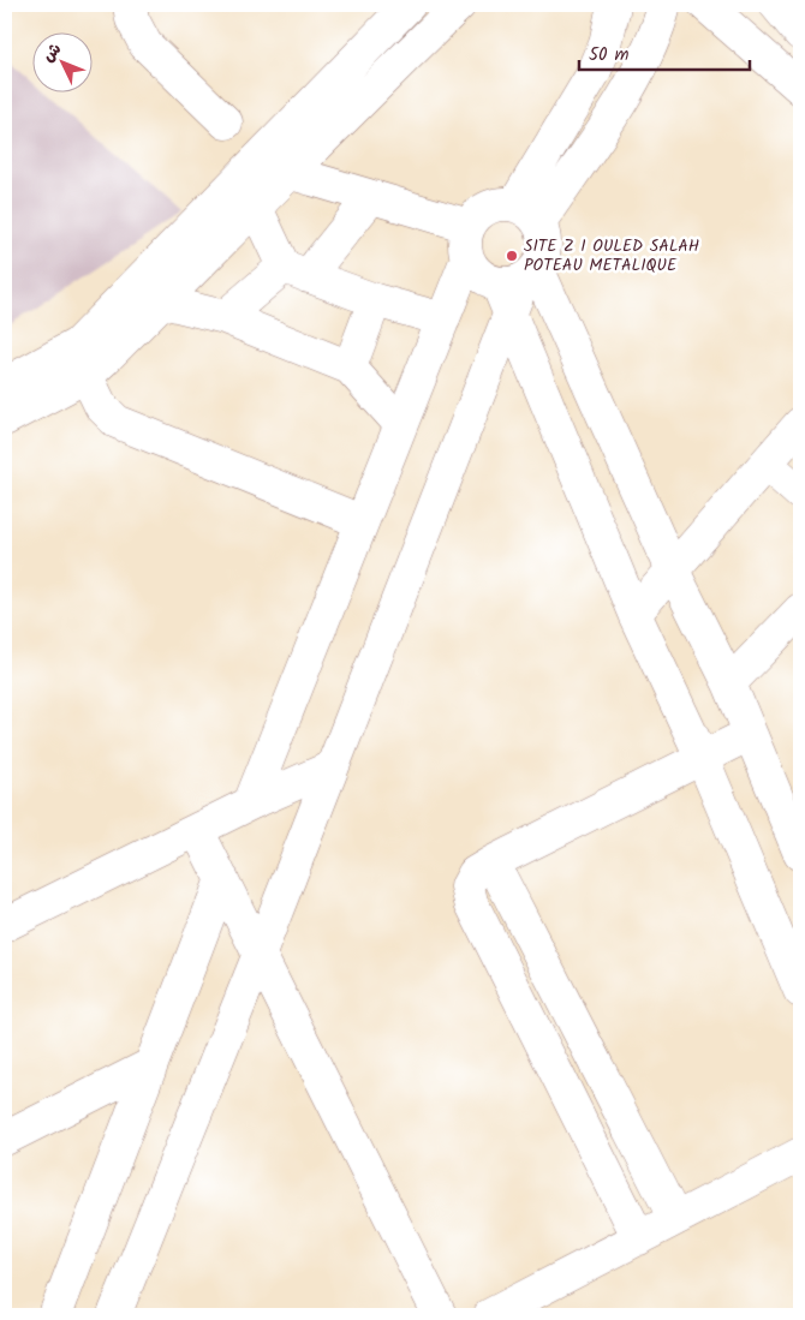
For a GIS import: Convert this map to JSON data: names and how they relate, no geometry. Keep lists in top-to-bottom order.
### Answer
{
  "places": ["SITE Z I OULED SALAH POTEAU METALIQUE"],
  "scale_bar": "50 m",
  "north": "top left"
}
